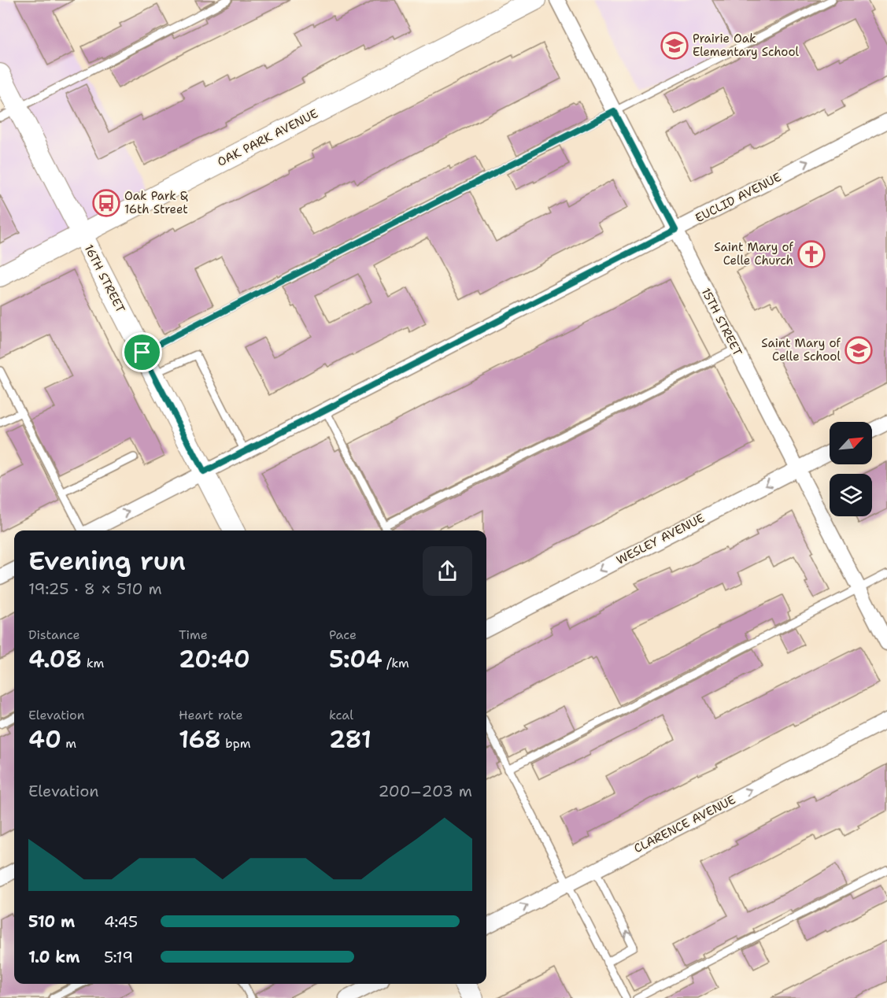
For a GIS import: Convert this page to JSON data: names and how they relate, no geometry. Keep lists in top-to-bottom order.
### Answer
{
  "streets": {
    "street": [
      "OAK PARK AVENUE",
      "EUCLID AVENUE",
      "16TH STREET",
      "15TH STREET",
      "WESLEY AVENUE",
      "CLARENCE AVENUE"
    ]
  },
  "crossings": [
    ["OAK PARK AVENUE", "16TH STREET"],
    ["EUCLID AVENUE", "16TH STREET"],
    ["EUCLID AVENUE", "15TH STREET"],
    ["15TH STREET", "WESLEY AVENUE"]
  ],
  "one_way": ["EUCLID AVENUE", "WESLEY AVENUE", "CLARENCE AVENUE"],
  "places": {
    "school or university": ["Prairie Oak Elementary School", "Saint Mary of Celle School"],
    "bus stop": ["Oak Park & 16th Street"],
    "church": ["Saint Mary of Celle Church"]
  },
  "north": "top right",
  "page": {
    "heading": ["Evening run", "19:25 · 8 × 510 m"],
    "stats": [
      ["Distance", "4.08 km"],
      ["Time", "20:40"],
      ["Pace", "5:04 /km"],
      ["Elevation", "40 m"],
      ["Heart rate", "168 bpm"],
      ["kcal", "281"]
    ],
    "chart": ["Elevation", "200–203 m"],
    "list": [
      {
        "name": "510 m",
        "note": "4:45"
      },
      {
        "name": "1.0 km",
        "note": "5:19"
      }
    ]
  }
}
